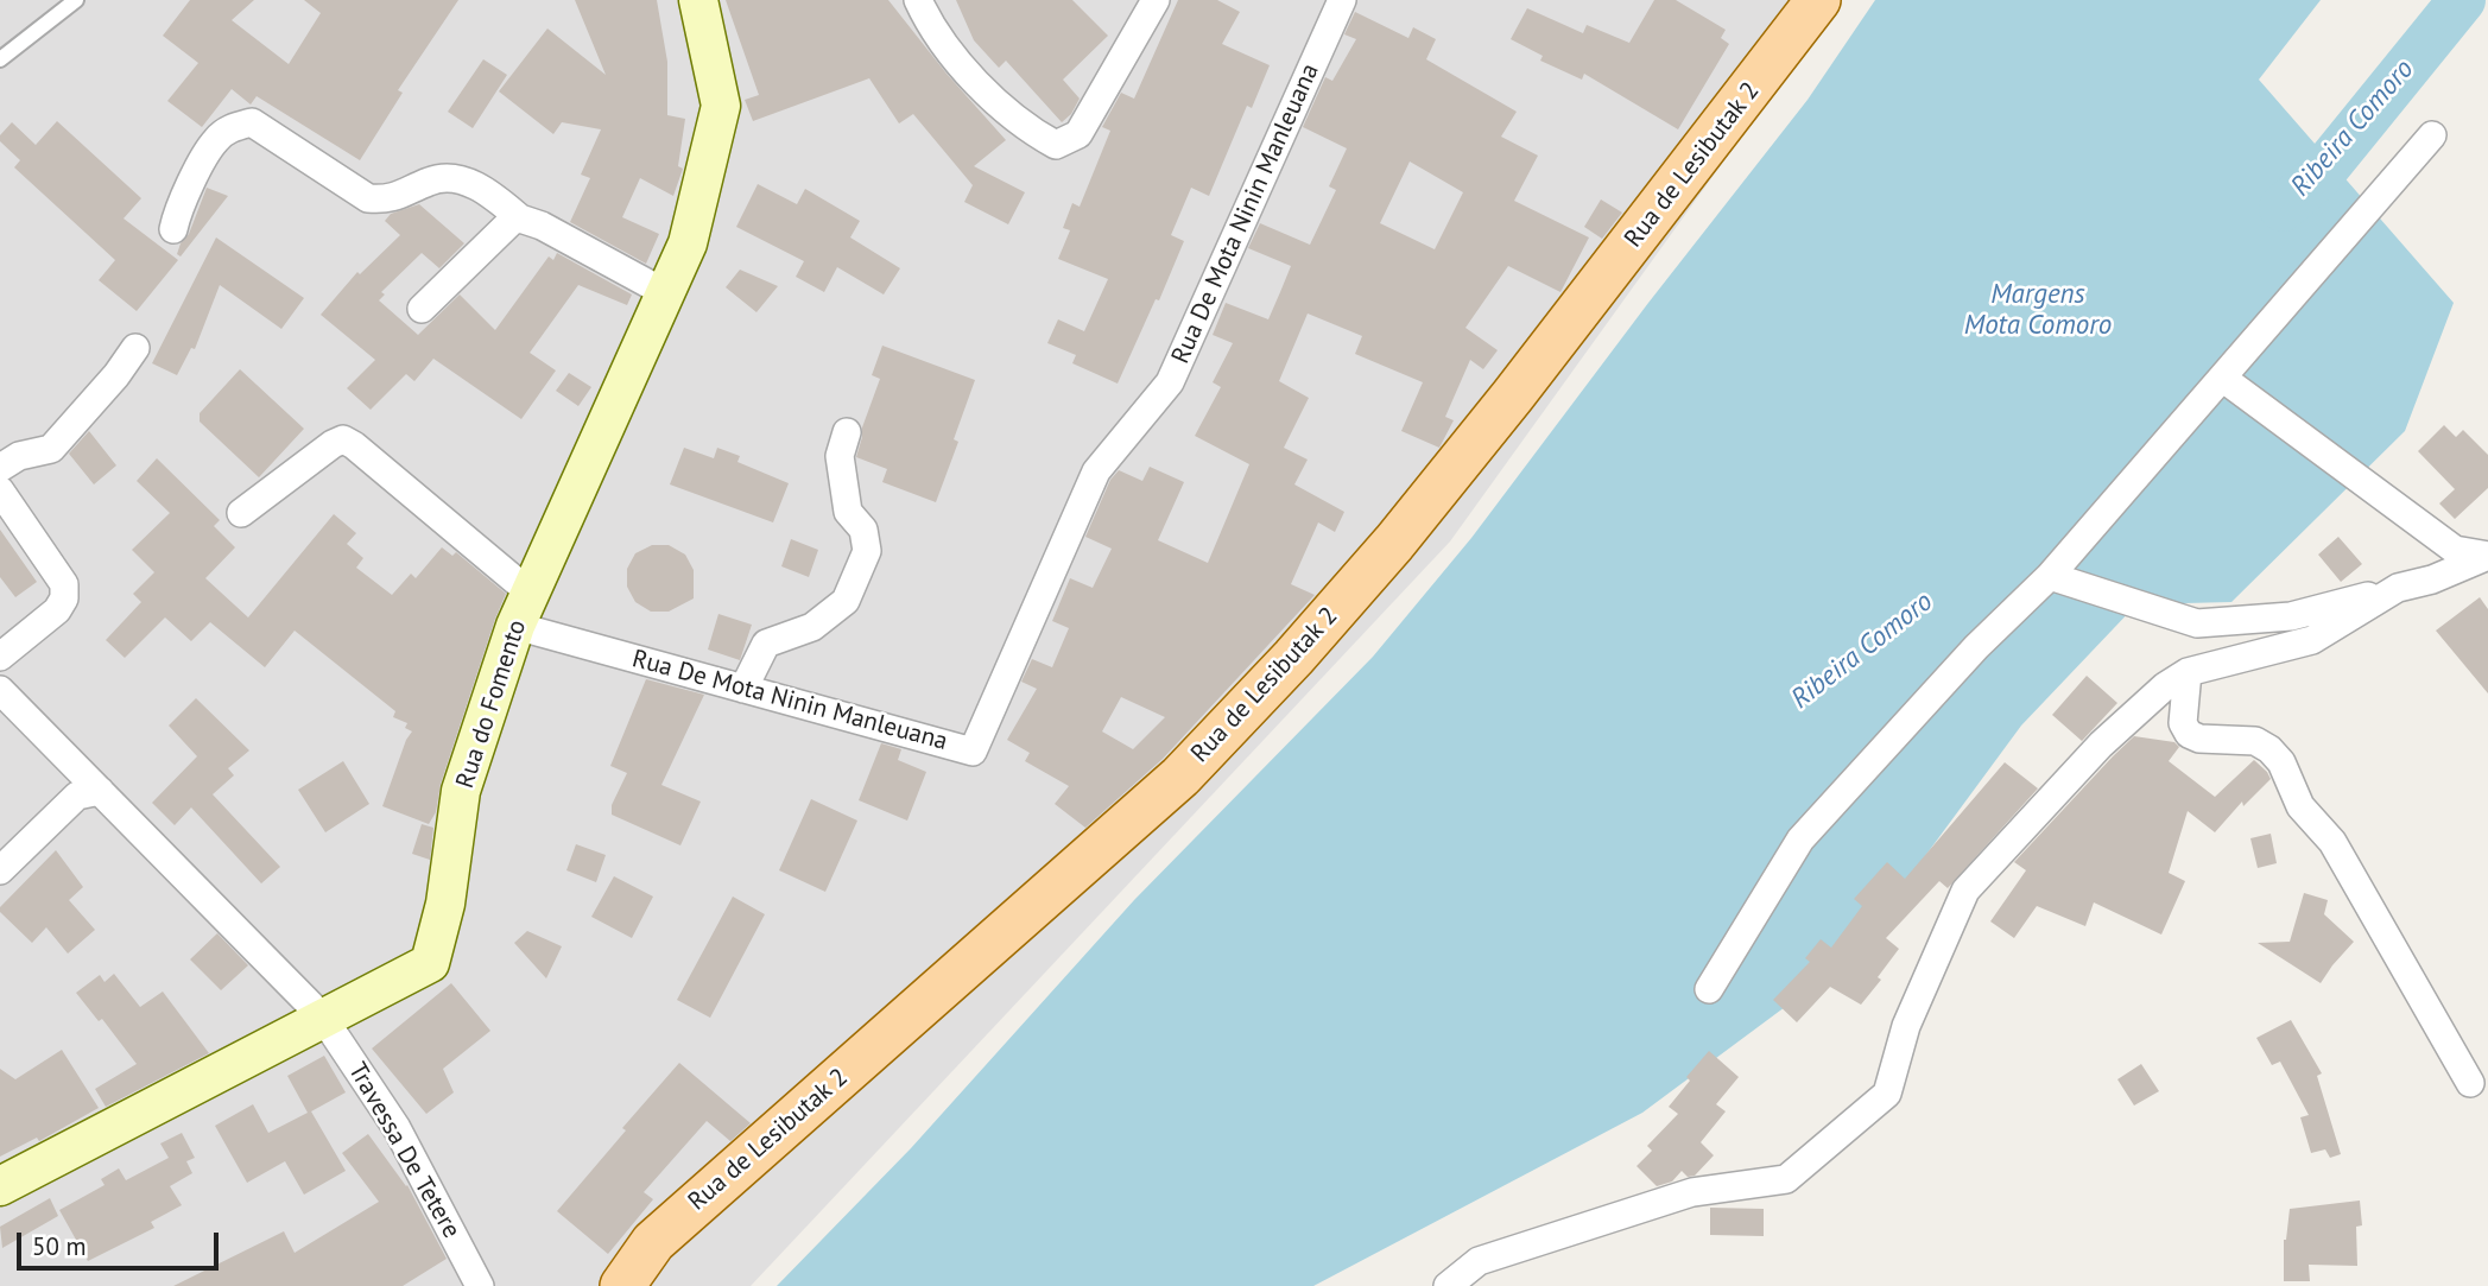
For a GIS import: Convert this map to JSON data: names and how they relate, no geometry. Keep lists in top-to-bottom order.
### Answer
{
  "streets": {
    "main road": ["Rua de Lesibutak 2"],
    "street": ["Rua De Mota Ninin Manleuana", "Rua do Fomento", "Travessa De Tetere"]
  },
  "crossings": [
    ["Rua De Mota Ninin Manleuana", "Rua do Fomento"],
    ["Rua do Fomento", "Travessa De Tetere"]
  ],
  "water": ["Ribeira Comoro", "Margens Mota Comoro"],
  "scale_bar": "50 m"
}
